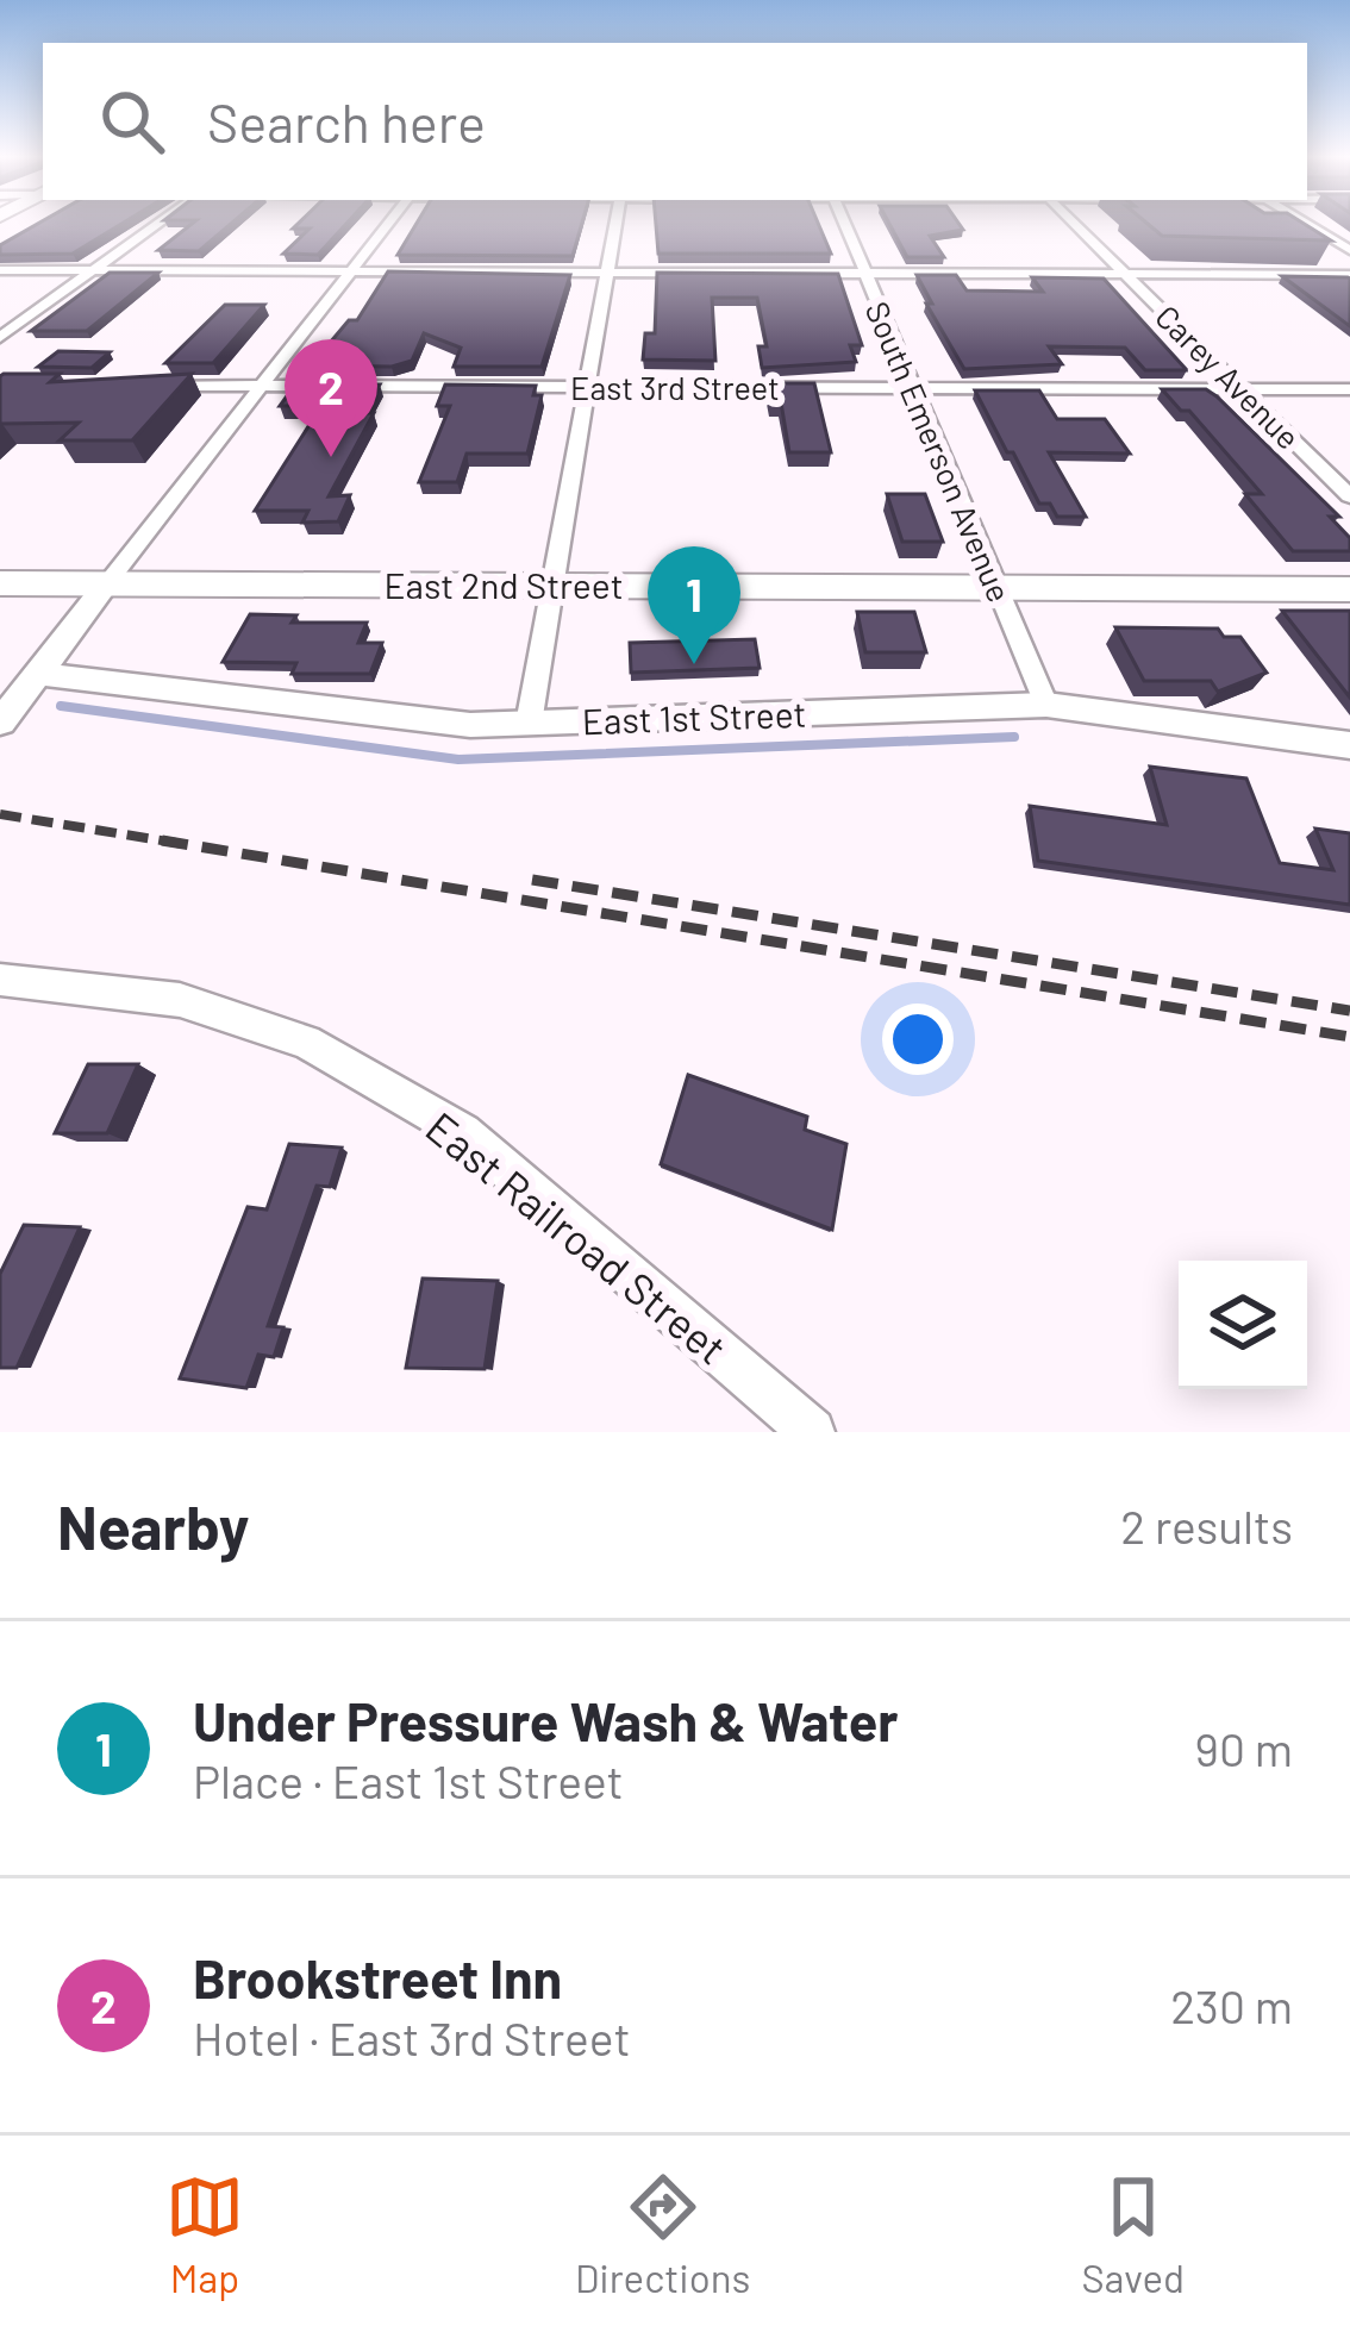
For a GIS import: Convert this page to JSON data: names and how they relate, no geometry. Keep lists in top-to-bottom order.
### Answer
{
  "streets": {
    "main road": ["East 2nd Street"],
    "street": [
      "Carey Avenue",
      "East 3rd Street",
      "South Emerson Avenue",
      "East 1st Street",
      "East Railroad Street"
    ]
  },
  "crossings": [
    ["Carey Avenue", "East 3rd Street"],
    ["East 3rd Street", "South Emerson Avenue"],
    ["South Emerson Avenue", "East 2nd Street"],
    ["South Emerson Avenue", "East 1st Street"]
  ],
  "page": {
    "search": "Search here",
    "pins": ["2", "1"],
    "heading": ["Nearby", "2 results"],
    "list": [
      {
        "mark": "1",
        "name": "Under Pressure Wash & Water",
        "note": "Place · East 1st Street",
        "value": "90 m"
      },
      {
        "mark": "2",
        "name": "Brookstreet Inn",
        "note": "Hotel · East 3rd Street",
        "value": "230 m"
      }
    ],
    "nav": ["Map", "Directions", "Saved"]
  }
}
